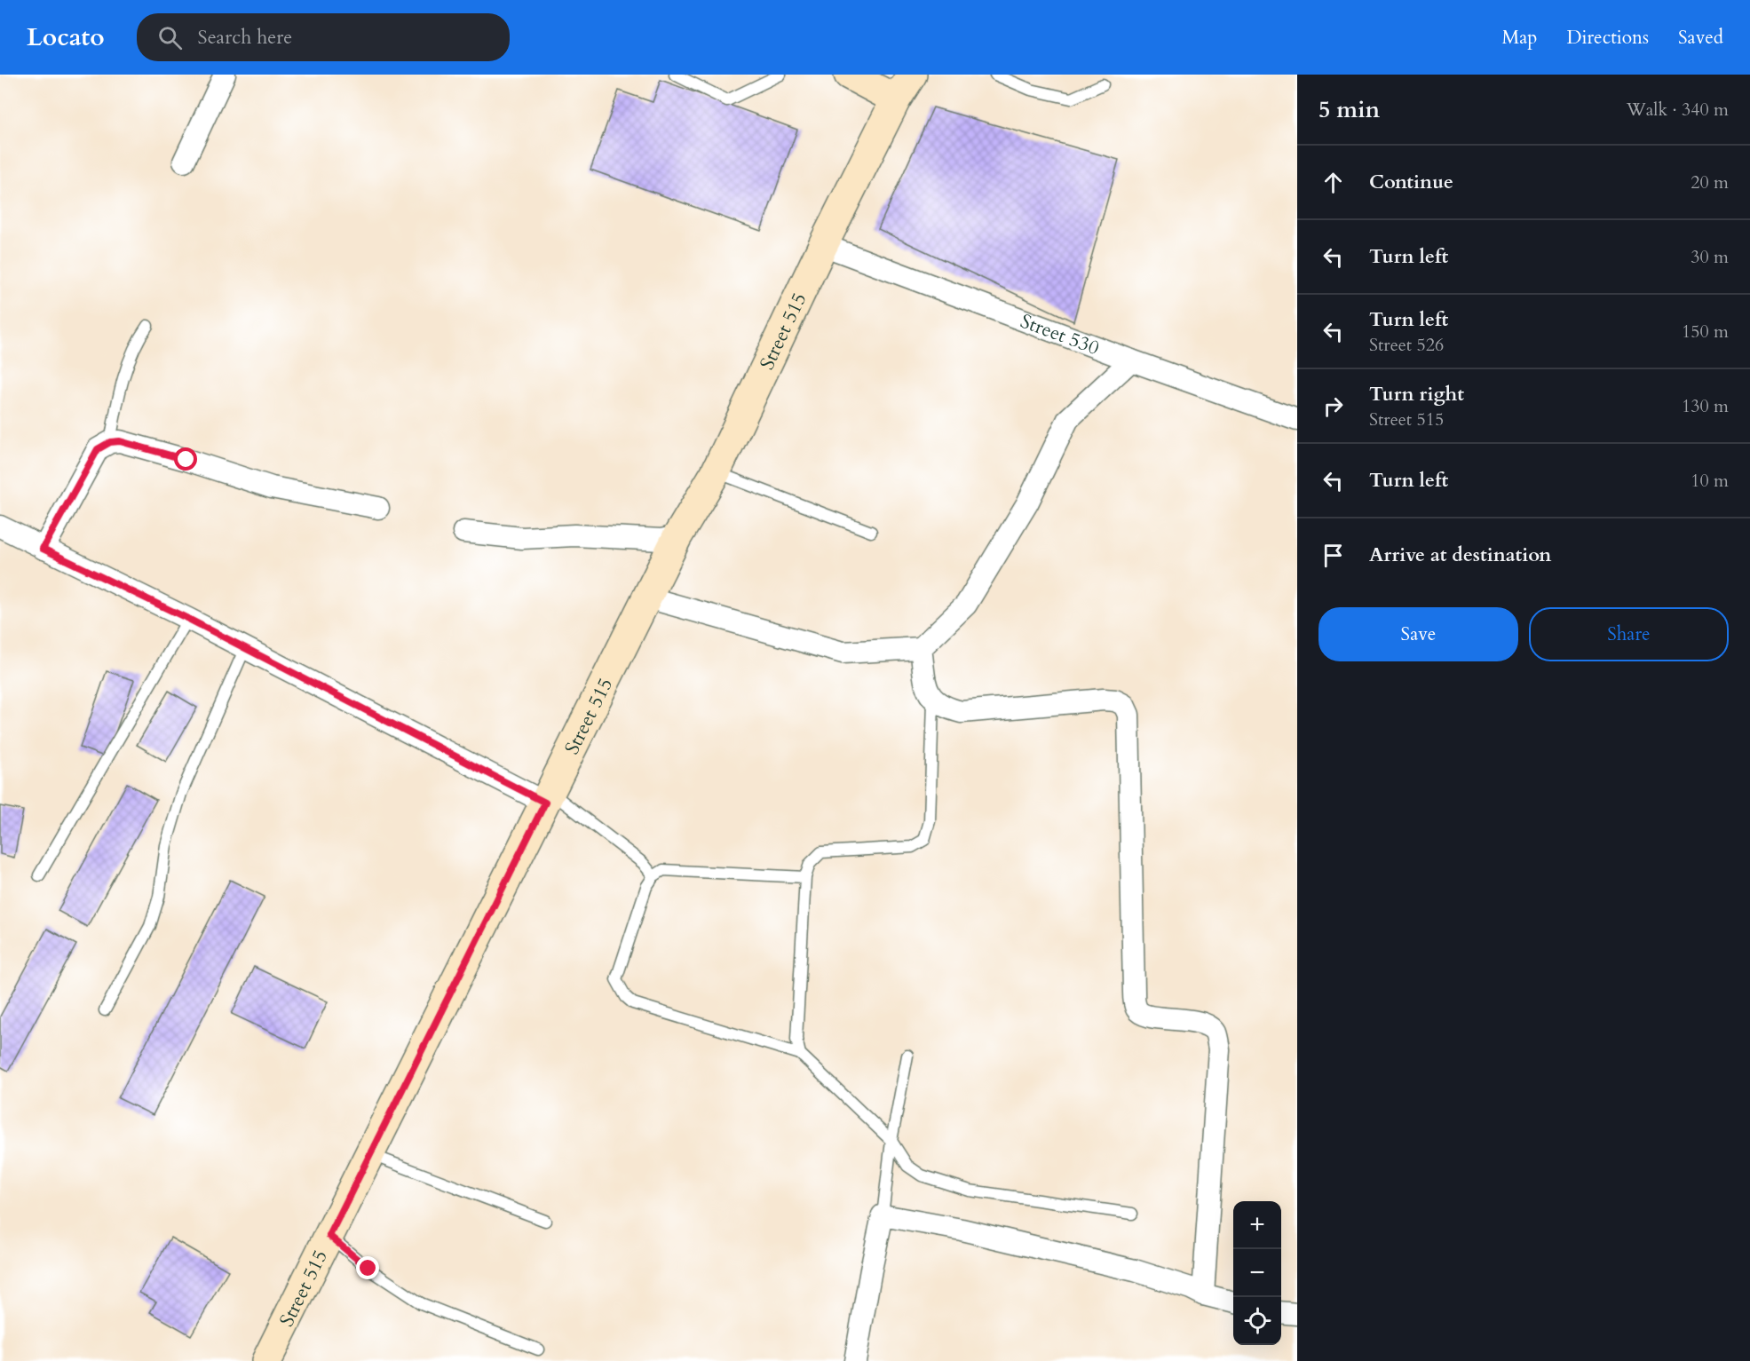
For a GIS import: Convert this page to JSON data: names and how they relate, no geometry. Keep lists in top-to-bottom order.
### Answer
{
  "streets": {
    "street": ["Street 515", "Street 530"]
  },
  "crossings": [
    ["Street 515", "Street 530"]
  ],
  "page": {
    "header": "Locato",
    "search": "Search here",
    "nav": ["Map", "Directions", "Saved"],
    "heading": ["5 min", "Walk · 340 m"],
    "list": [
      ["Continue", "20 m"],
      ["Turn left", "30 m"],
      ["Turn left", "Street 526", "150 m"],
      ["Turn right", "Street 515", "130 m"],
      ["Turn left", "10 m"],
      "Arrive at destination"
    ],
    "buttons": ["Save", "Share"],
    "map_buttons": ["+", "−"]
  }
}
